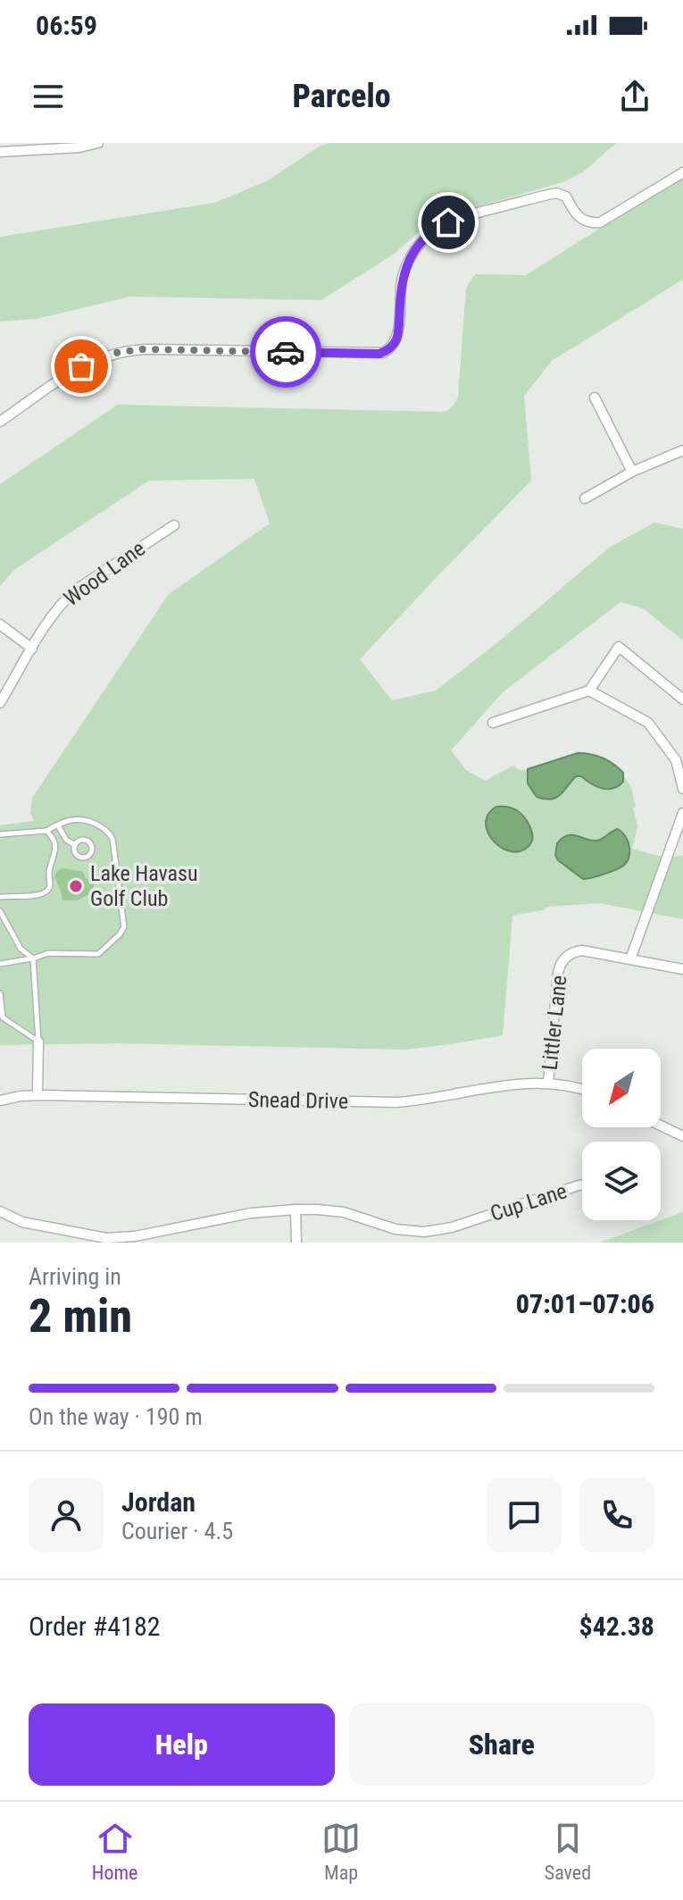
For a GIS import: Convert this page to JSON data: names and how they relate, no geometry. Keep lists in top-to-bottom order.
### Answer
{
  "streets": {
    "street": [
      "Wood Lane",
      "Littler Lane",
      "Snead Drive",
      "Cup Lane"
    ]
  },
  "crossings": [
    ["Littler Lane", "Snead Drive"]
  ],
  "places": ["Lake Havasu Golf Club"],
  "north": "bottom left",
  "page": {
    "status": "06:59",
    "header": "Parcelo",
    "heading": ["2 min", "Arriving in", "07:01–07:06"],
    "panel": [
      "Jordan",
      "Courier · 4.5",
      "Order #4182",
      "$42.38"
    ],
    "bar": "On the way · 190 m",
    "buttons": ["Help", "Share"],
    "tabs": ["Home", "Map", "Saved"]
  }
}
